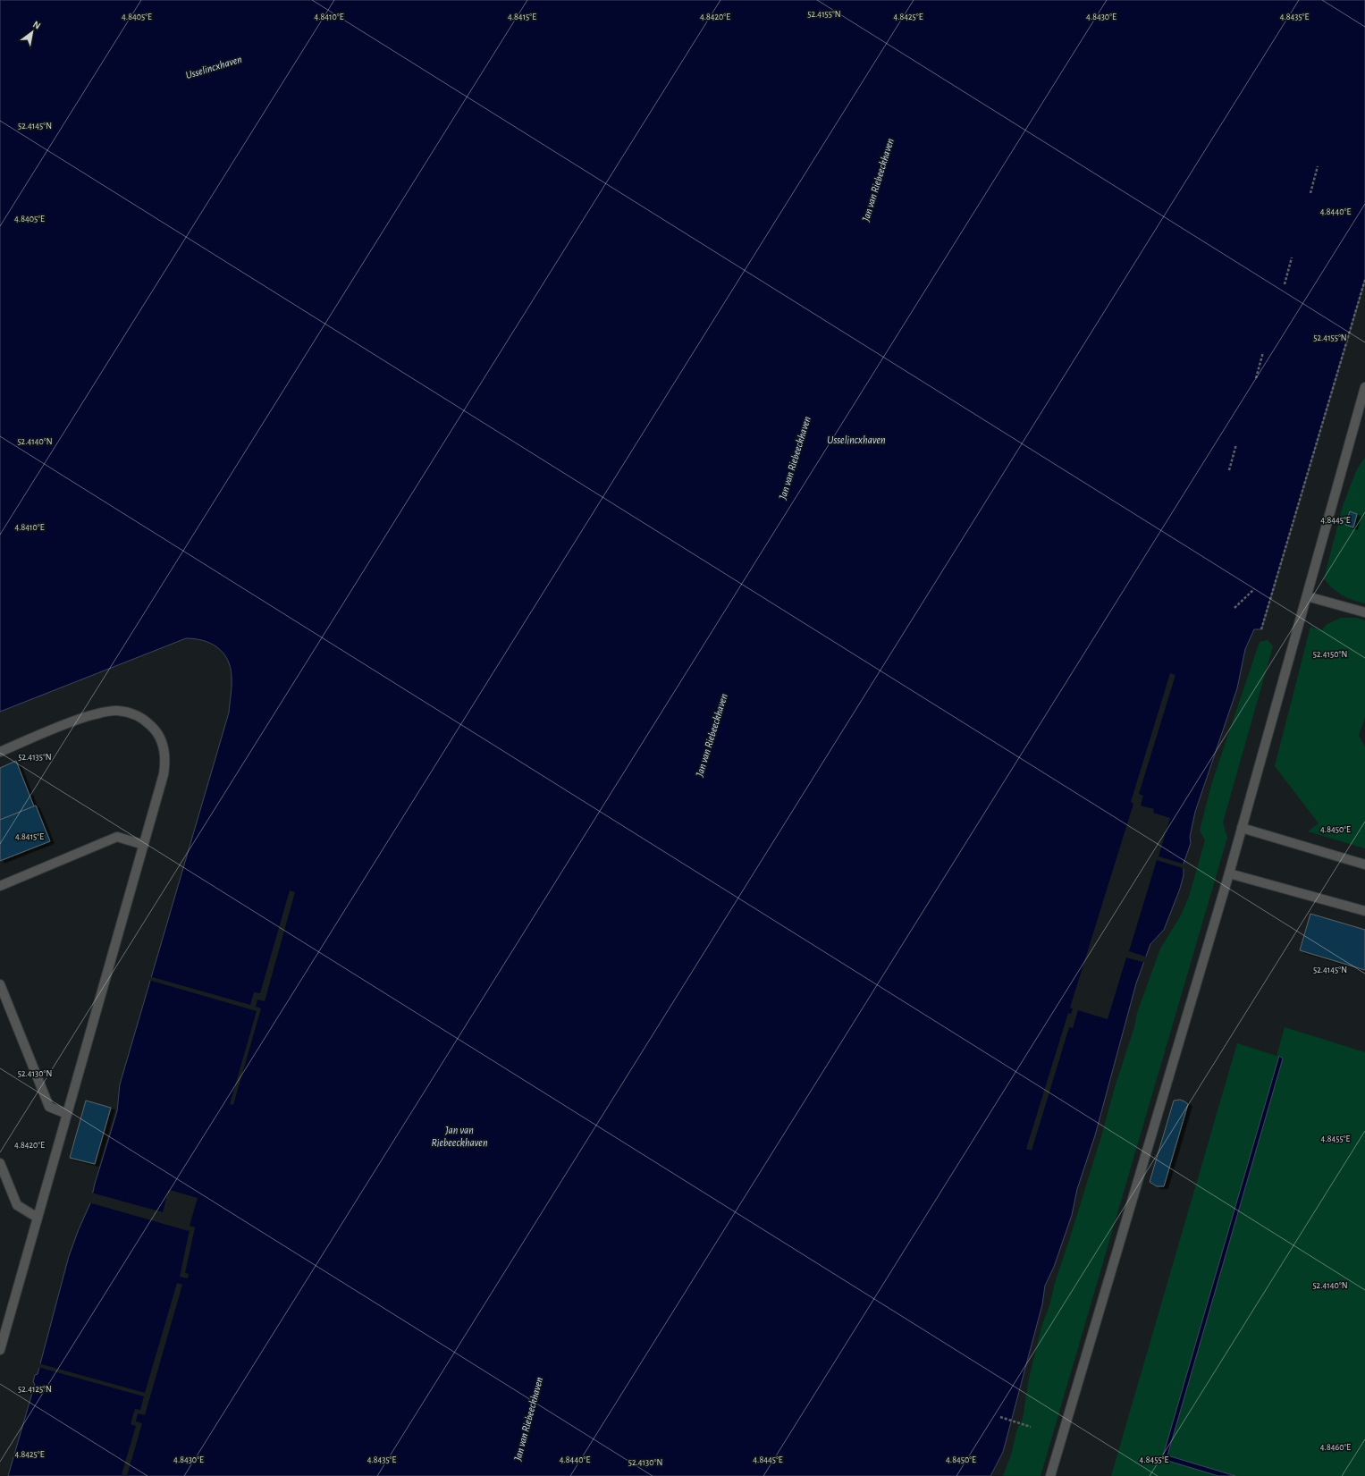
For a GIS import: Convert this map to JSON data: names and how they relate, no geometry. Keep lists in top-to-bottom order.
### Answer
{
  "water": ["Usselincxhaven", "Jan van Riebeeckhaven"],
  "north": "top right",
  "coordinates": [
    "52.4155°N",
    "4.8405°E",
    "4.8410°E",
    "4.8415°E",
    "4.8420°E",
    "4.8425°E",
    "4.8430°E",
    "4.8435°E",
    "52.4145°N",
    "4.8440°E",
    "52.4140°N",
    "4.8445°E",
    "52.4150°N",
    "52.4135°N",
    "4.8450°E",
    "52.4130°N",
    "4.8455°E",
    "52.4125°N",
    "4.8460°E"
  ]
}
